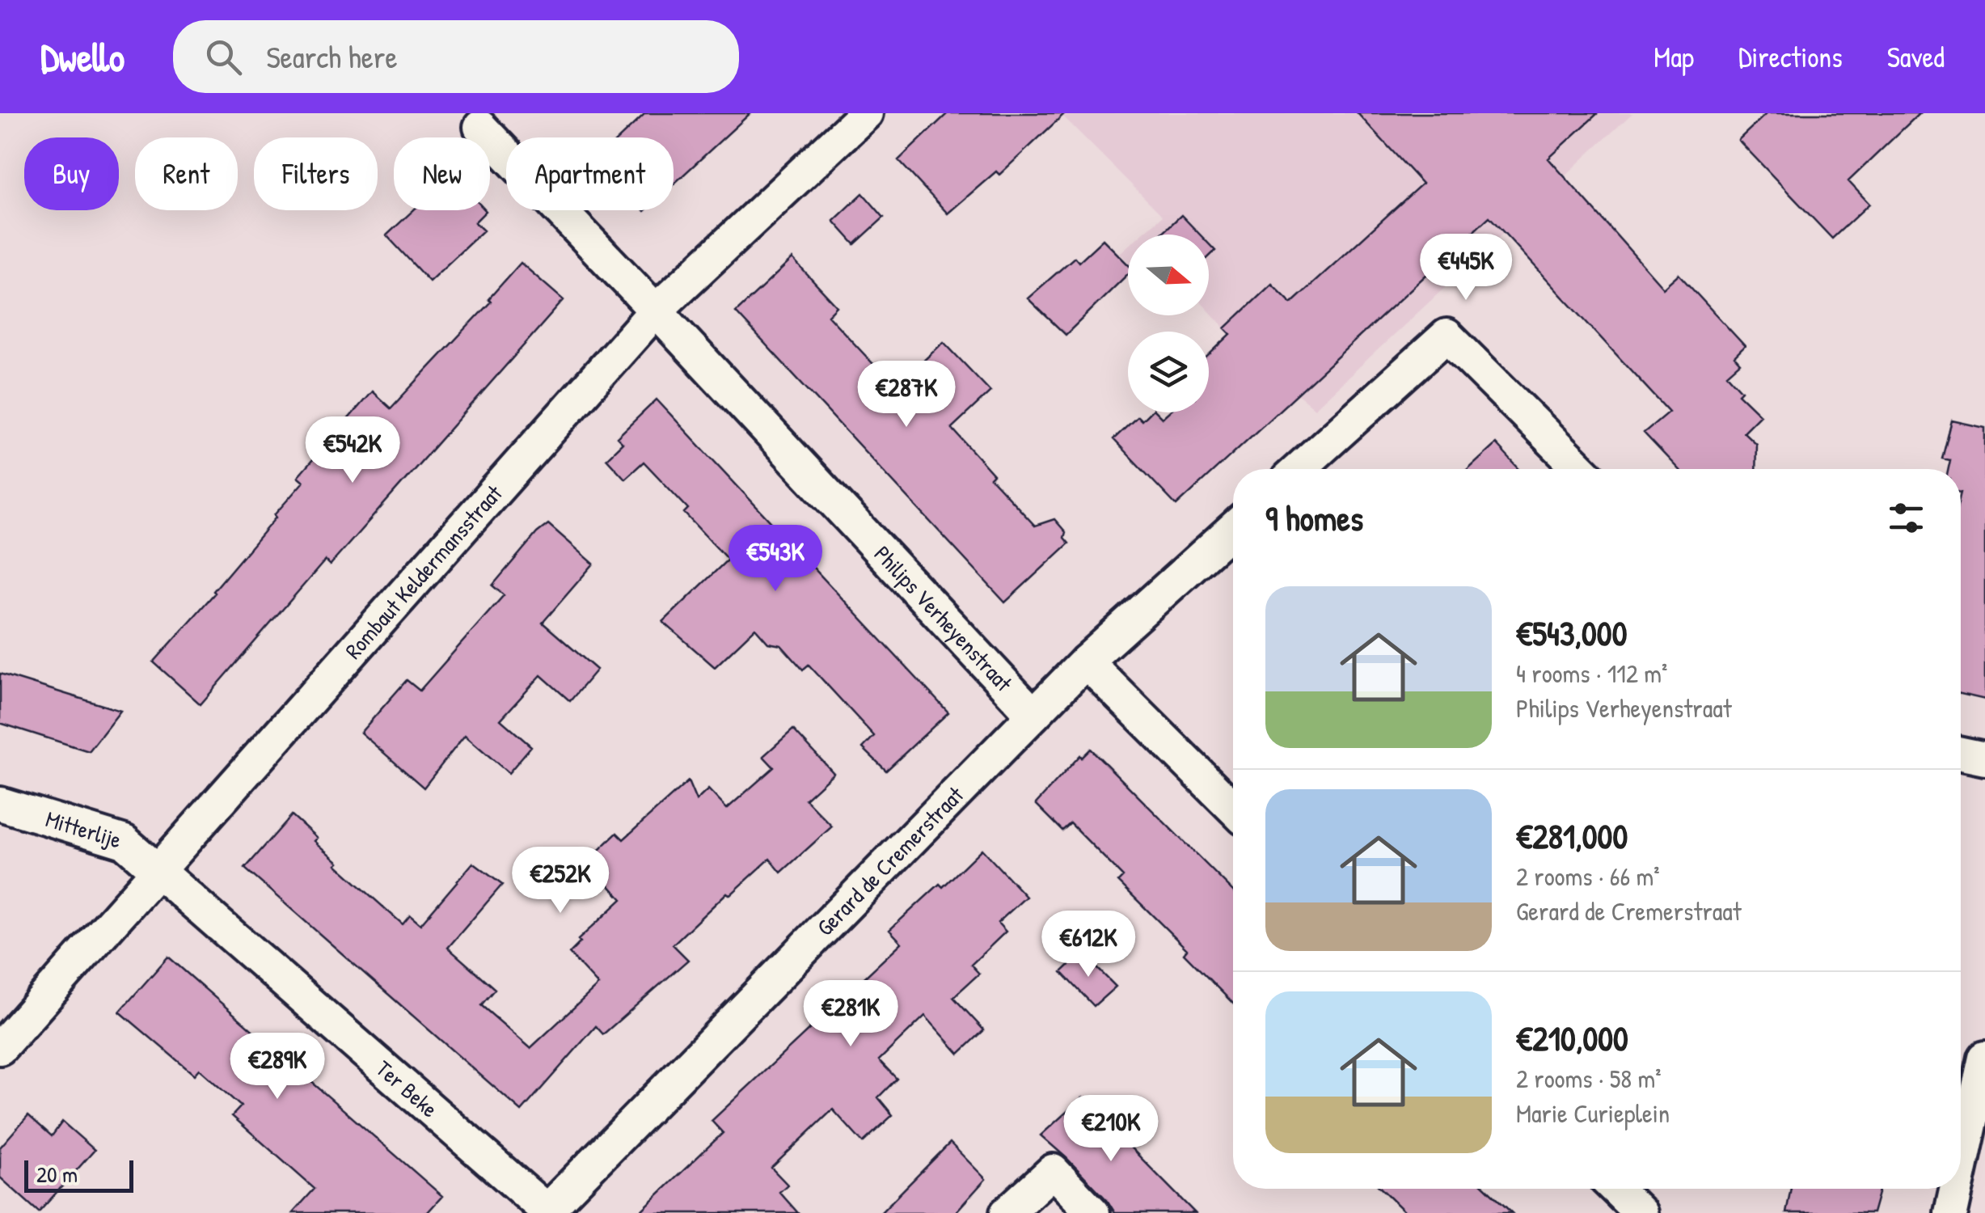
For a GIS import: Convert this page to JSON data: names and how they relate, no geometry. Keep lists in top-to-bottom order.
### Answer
{
  "streets": {
    "street": [
      "Rombaut Keldermansstraat",
      "Philips Verheyenstraat",
      "Mitterlije",
      "Gerard de Cremerstraat",
      "Ter Beke"
    ]
  },
  "crossings": [
    ["Rombaut Keldermansstraat", "Philips Verheyenstraat"],
    ["Rombaut Keldermansstraat", "Mitterlije"],
    ["Rombaut Keldermansstraat", "Ter Beke"],
    ["Philips Verheyenstraat", "Gerard de Cremerstraat"],
    ["Mitterlije", "Ter Beke"],
    ["Gerard de Cremerstraat", "Ter Beke"]
  ],
  "scale_bar": "20 m",
  "north": "right",
  "page": {
    "header": "Dwello",
    "search": "Search here",
    "nav": ["Map", "Directions", "Saved"],
    "chip": [
      "Buy",
      "Rent",
      "Filters",
      "New",
      "Apartment"
    ],
    "price": [
      "€445K",
      "€287K",
      "€542K",
      "€543K",
      "€252K",
      "€612K",
      "€281K",
      "€289K",
      "€210K"
    ],
    "heading": "9 homes",
    "list": [
      {
        "name": "€543,000",
        "note": "4 rooms · 112 m² · Philips Verheyenstraat"
      },
      {
        "name": "€281,000",
        "note": "2 rooms · 66 m² · Gerard de Cremerstraat"
      },
      {
        "name": "€210,000",
        "note": "2 rooms · 58 m² · Marie Curieplein"
      }
    ],
    "scale": "20 m"
  }
}
